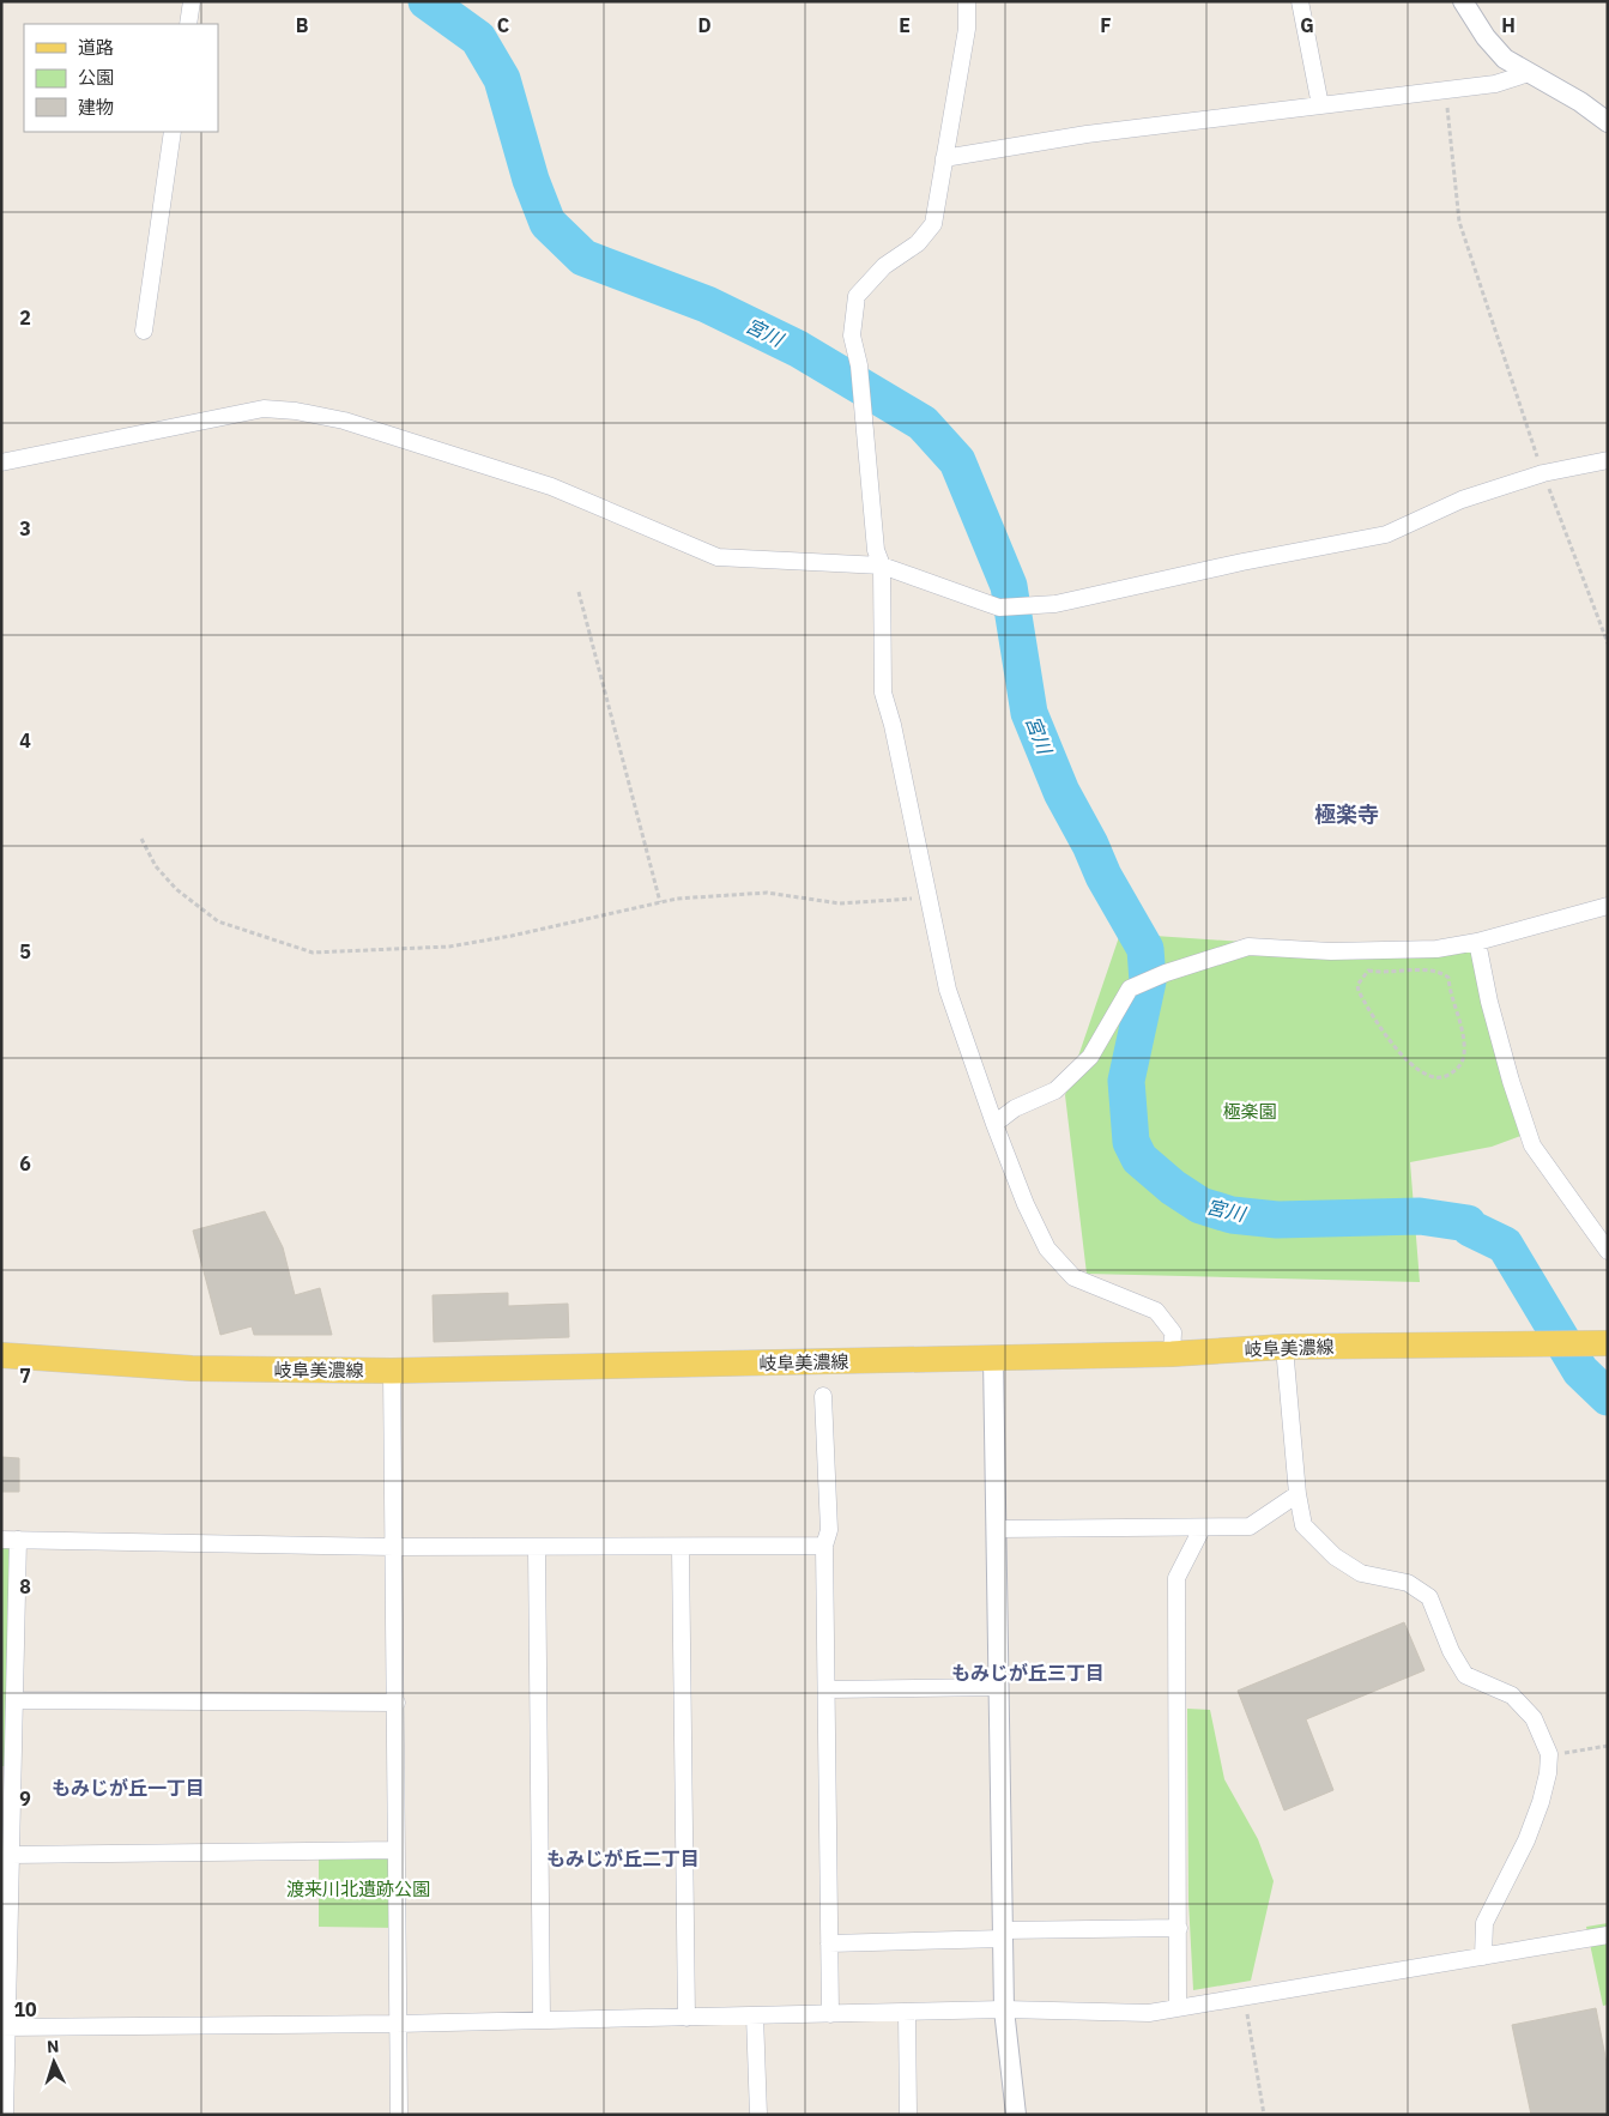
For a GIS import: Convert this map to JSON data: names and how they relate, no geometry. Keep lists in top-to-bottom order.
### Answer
{
  "streets": {
    "main road": ["岐阜美濃線"]
  },
  "districts": [
    "極楽寺",
    "もみじが丘三丁目",
    "もみじが丘一丁目",
    "もみじが丘二丁目"
  ],
  "water": ["宮川"],
  "parks": ["極楽園", "渡来川北遺跡公園"],
  "legend": ["道路", "公園", "建物"],
  "north": "top",
  "grid": {
    "columns": [
      "B",
      "C",
      "D",
      "E",
      "F",
      "G",
      "H"
    ],
    "rows": [
      "2",
      "3",
      "4",
      "5",
      "6",
      "7",
      "8",
      "9",
      "10"
    ]
  }
}
